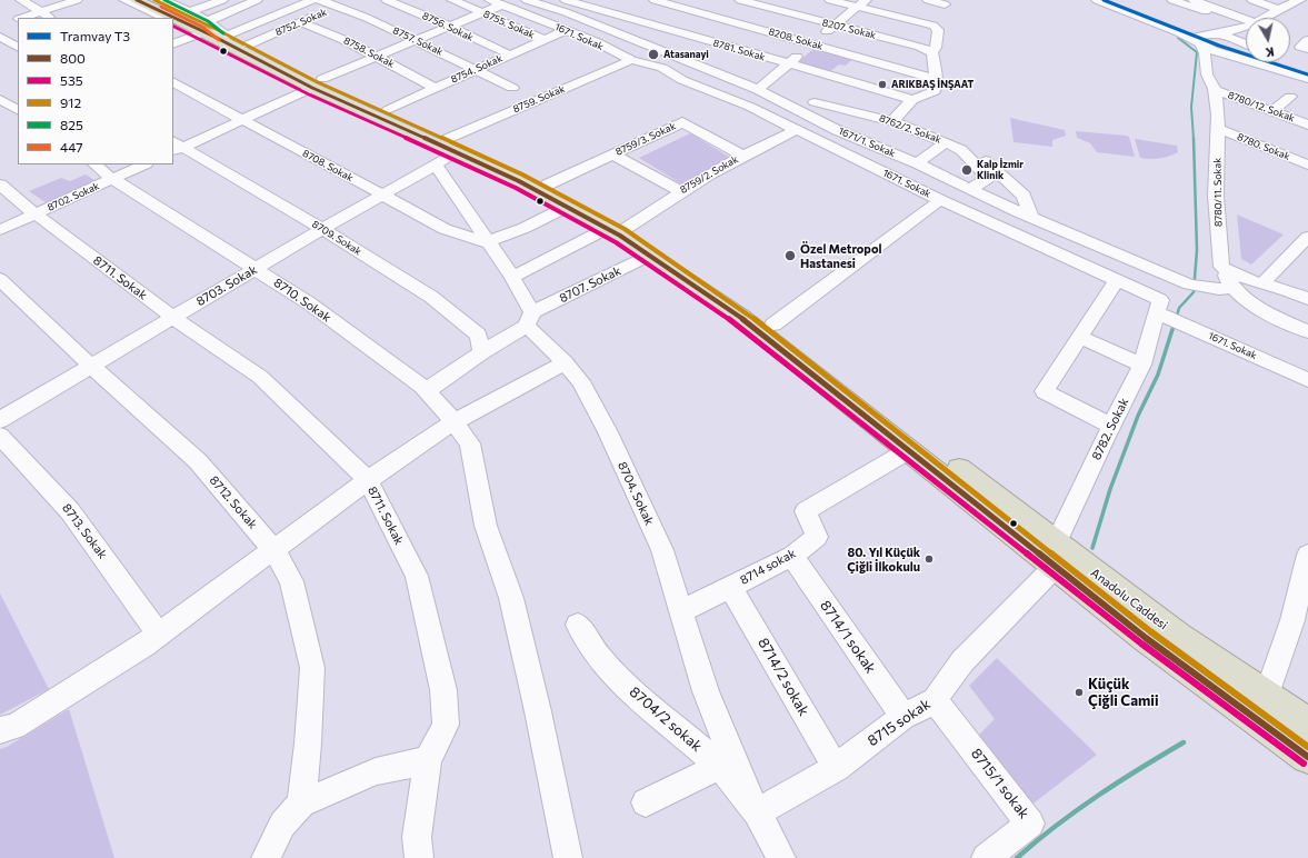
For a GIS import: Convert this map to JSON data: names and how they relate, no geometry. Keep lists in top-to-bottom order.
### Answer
{
  "streets": {
    "highway": ["Anadolu Caddesi"],
    "street": [
      "8752. Sokak",
      "8755. Sokak",
      "8756. Sokak",
      "8207. Sokak",
      "1671. Sokak",
      "8208. Sokak",
      "8757. Sokak",
      "8781. Sokak",
      "8758. Sokak",
      "8754. Sokak",
      "8759. Sokak",
      "8780/12. Sokak",
      "8762/2. Sokak",
      "8759/3. Sokak",
      "1671/1. Sokak",
      "8780. Sokak",
      "8708. Sokak",
      "8759/2. Sokak",
      "8780/11. Sokak",
      "8702. Sokak",
      "8709. Sokak",
      "8711. Sokak",
      "8707. Sokak",
      "8703. Sokak",
      "8710. Sokak",
      "8782. Sokak",
      "8704. Sokak",
      "8712. Sokak",
      "8713. Sokak",
      "8714 sokak",
      "8714/1 sokak",
      "8714/2 sokak",
      "8704/2 sokak",
      "8715 sokak",
      "8715/1 sokak"
    ]
  },
  "crossings": [
    ["8752. Sokak", "8757. Sokak"],
    ["8752. Sokak", "8758. Sokak"],
    ["8752. Sokak", "Anadolu Caddesi"],
    ["8755. Sokak", "8754. Sokak"],
    ["8756. Sokak", "8754. Sokak"],
    ["1671. Sokak", "8754. Sokak"],
    ["1671. Sokak", "8759. Sokak"],
    ["1671. Sokak", "8759/2. Sokak"],
    ["1671. Sokak", "8782. Sokak"],
    ["8757. Sokak", "8754. Sokak"],
    ["8758. Sokak", "8754. Sokak"],
    ["8754. Sokak", "Anadolu Caddesi"],
    ["8759. Sokak", "8703. Sokak"],
    ["8759. Sokak", "Anadolu Caddesi"],
    ["8780/12. Sokak", "8780/11. Sokak"],
    ["8762/2. Sokak", "1671/1. Sokak"],
    ["8759/3. Sokak", "8759/2. Sokak"],
    ["8759/3. Sokak", "Anadolu Caddesi"],
    ["1671/1. Sokak", "8780/11. Sokak"],
    ["8780. Sokak", "8780/11. Sokak"],
    ["8708. Sokak", "8703. Sokak"],
    ["8708. Sokak", "8704. Sokak"],
    ["8759/2. Sokak", "8704. Sokak"],
    ["8759/2. Sokak", "Anadolu Caddesi"],
    ["8702. Sokak", "8711. Sokak"],
    ["8702. Sokak", "8710. Sokak"],
    ["8709. Sokak", "8707. Sokak"],
    ["8709. Sokak", "8703. Sokak"],
    ["8711. Sokak", "8703. Sokak"],
    ["8707. Sokak", "8710. Sokak"],
    ["8707. Sokak", "8704. Sokak"],
    ["8707. Sokak", "Anadolu Caddesi"],
    ["8703. Sokak", "8710. Sokak"],
    ["8703. Sokak", "8704. Sokak"],
    ["8703. Sokak", "8712. Sokak"],
    ["8703. Sokak", "Anadolu Caddesi"],
    ["8782. Sokak", "Anadolu Caddesi"],
    ["8782. Sokak", "8715 sokak"],
    ["8704. Sokak", "8714 sokak"],
    ["8704. Sokak", "8704/2 sokak"],
    ["8704. Sokak", "8715 sokak"],
    ["8714 sokak", "Anadolu Caddesi"],
    ["8714 sokak", "8714/1 sokak"],
    ["8714 sokak", "8714/2 sokak"],
    ["Anadolu Caddesi", "8715 sokak"],
    ["8714/1 sokak", "8715 sokak"],
    ["8714/2 sokak", "8715 sokak"],
    ["8704/2 sokak", "8715 sokak"],
    ["8715 sokak", "8715/1 sokak"]
  ],
  "places": [
    "Atasanayi",
    "ARIKBAŞ İNŞAAT",
    "Kalp İzmir Klinik",
    "Özel Metropol Hastanesi",
    "80. Yıl Küçük Çiğli İlkokulu",
    "Küçük Çiğli Camii"
  ],
  "lines": [
    "tram line T3",
    "transit line 800",
    "transit line 912",
    "transit line 825",
    "transit line 447",
    "transit line 535"
  ],
  "legend": [
    "Tramvay T3",
    "800",
    "535",
    "912",
    "825",
    "447"
  ],
  "north": "bottom"
}
